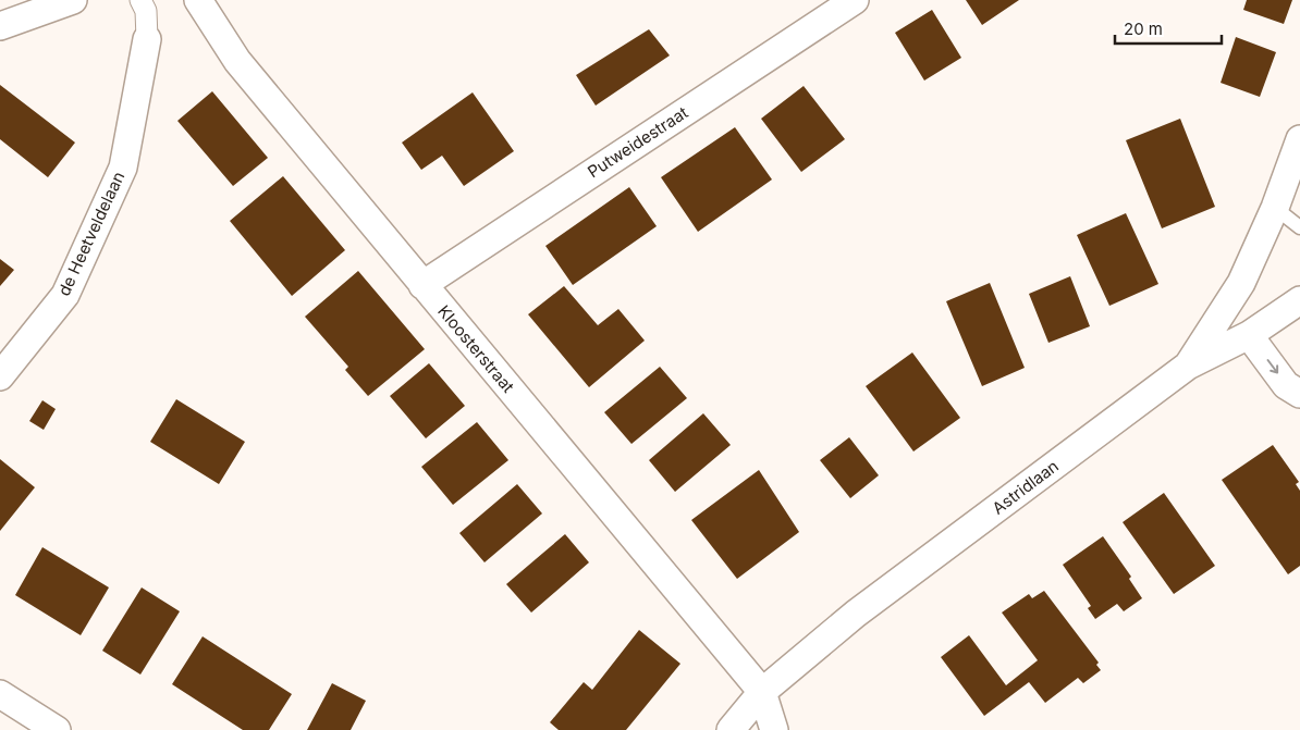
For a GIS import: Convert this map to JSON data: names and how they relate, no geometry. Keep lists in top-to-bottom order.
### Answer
{
  "streets": {
    "street": [
      "Putweidestraat",
      "de Heetveldelaan",
      "Kloosterstraat",
      "Astridlaan"
    ]
  },
  "crossings": [
    ["Putweidestraat", "Kloosterstraat"],
    ["Kloosterstraat", "Astridlaan"]
  ],
  "scale_bar": "20 m"
}
